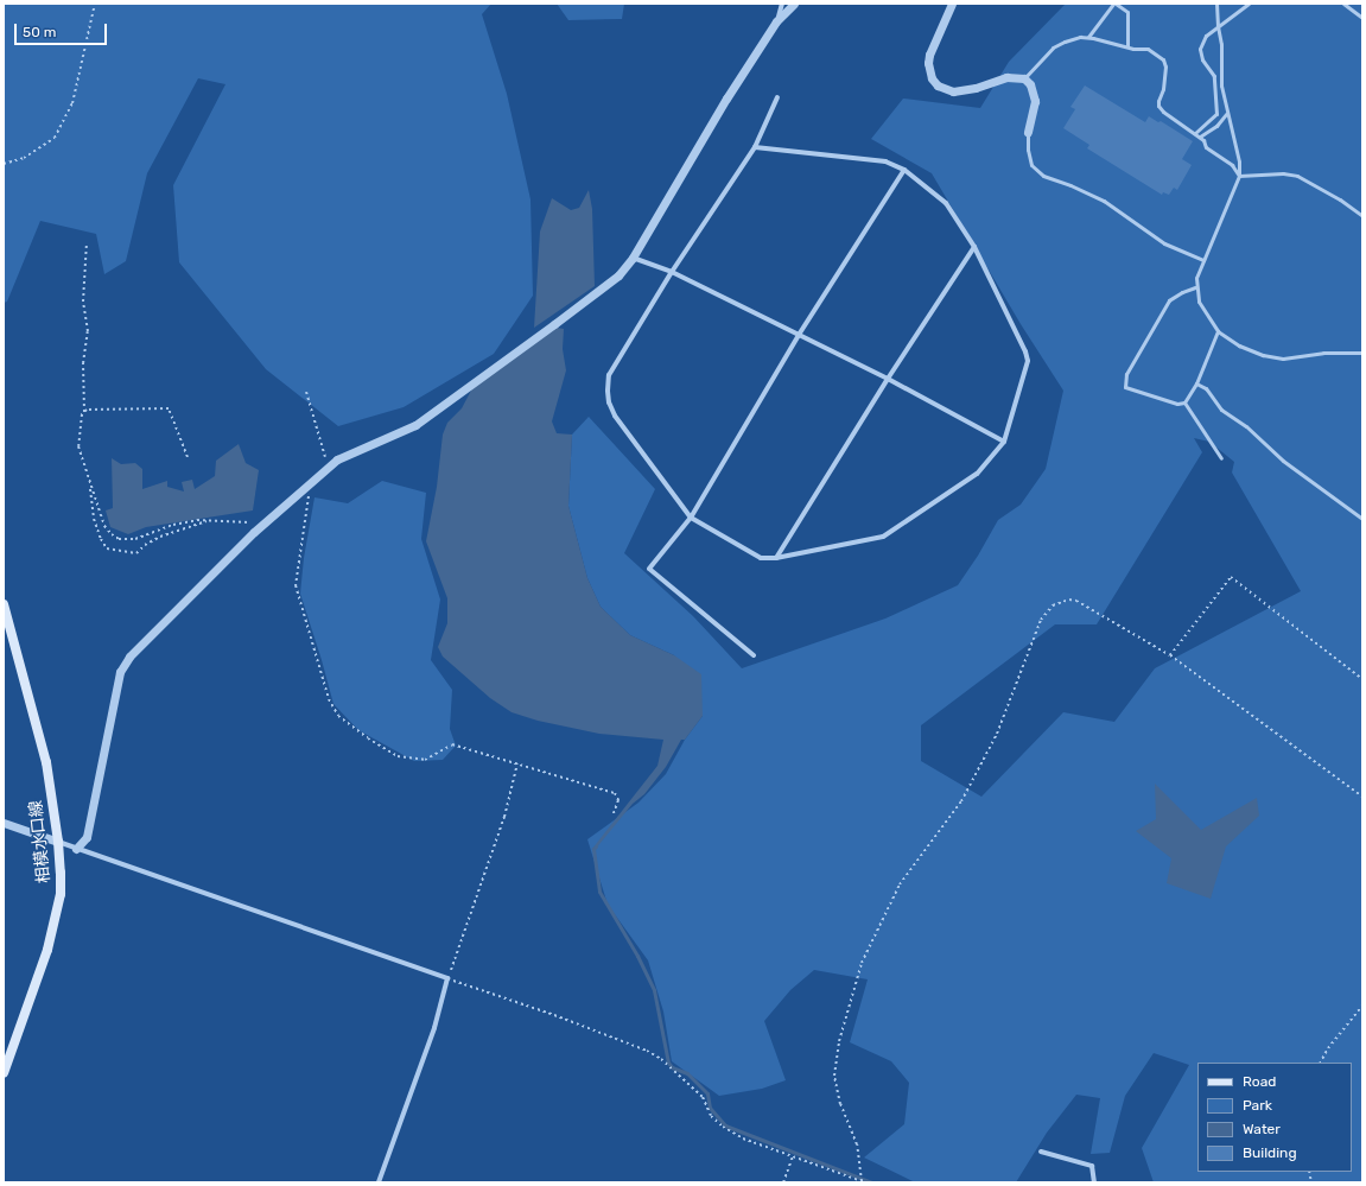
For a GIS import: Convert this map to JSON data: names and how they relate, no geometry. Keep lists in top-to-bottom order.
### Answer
{
  "streets": {
    "main road": ["相模水口線"]
  },
  "legend": [
    "Road",
    "Park",
    "Water",
    "Building"
  ],
  "scale_bar": "50 m"
}
